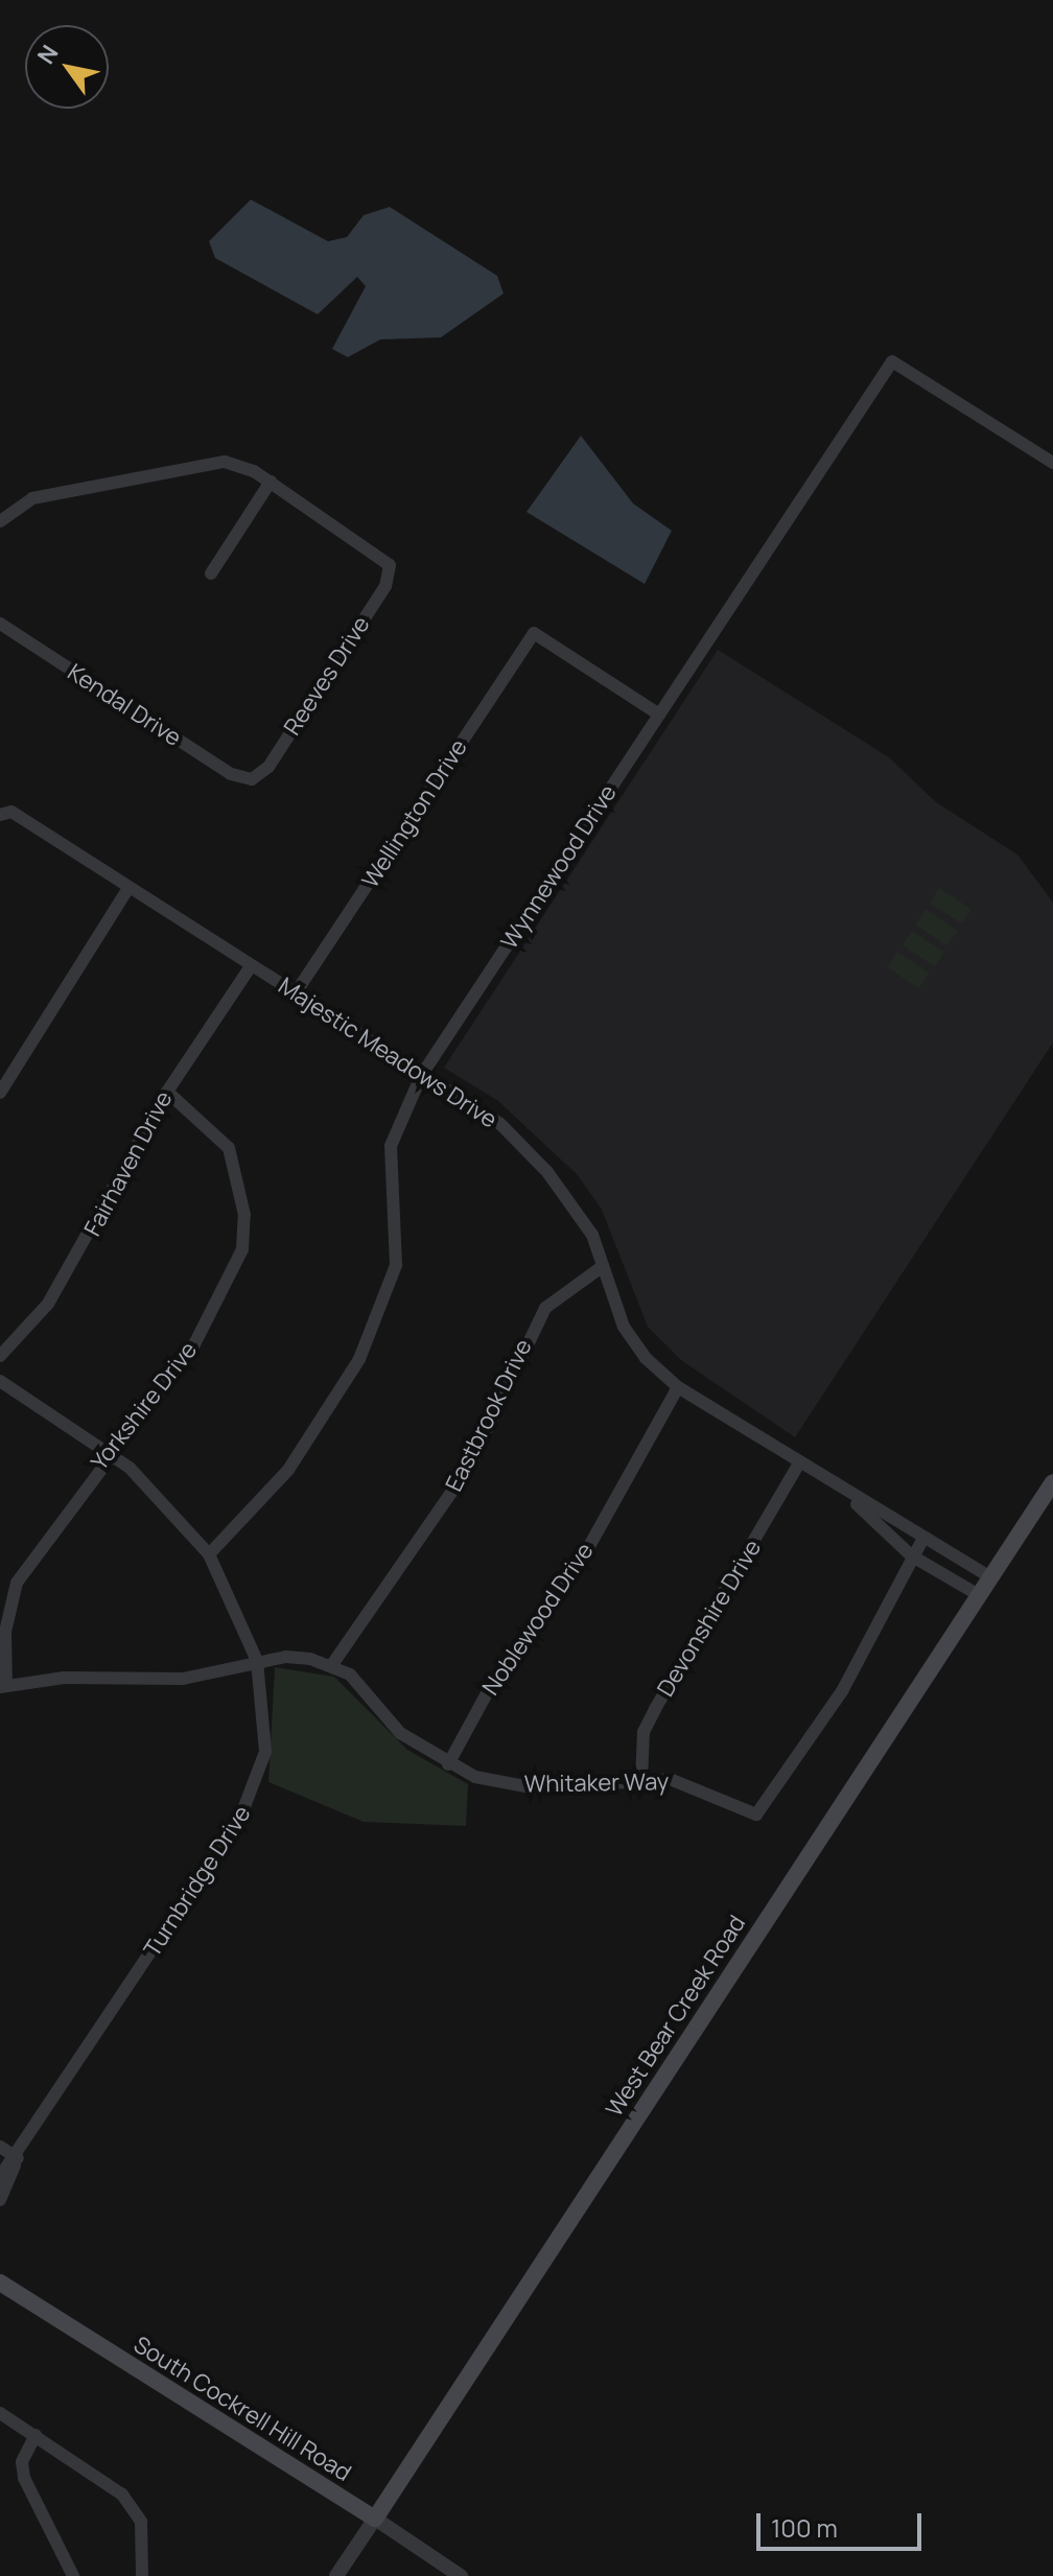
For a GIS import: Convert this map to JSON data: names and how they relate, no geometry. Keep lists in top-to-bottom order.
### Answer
{
  "streets": {
    "main road": ["West Bear Creek Road", "South Cockrell Hill Road"],
    "street": [
      "Reeves Drive",
      "Kendal Drive",
      "Wellington Drive",
      "Wynnewood Drive",
      "Majestic Meadows Drive",
      "Fairhaven Drive",
      "Yorkshire Drive",
      "Eastbrook Drive",
      "Devonshire Drive",
      "Noblewood Drive",
      "Whitaker Way",
      "Turnbridge Drive"
    ]
  },
  "crossings": [
    ["Reeves Drive", "Kendal Drive"],
    ["Wellington Drive", "Wynnewood Drive"],
    ["Wellington Drive", "Majestic Meadows Drive"],
    ["Wynnewood Drive", "Majestic Meadows Drive"],
    ["Wynnewood Drive", "Turnbridge Drive"],
    ["Majestic Meadows Drive", "Fairhaven Drive"],
    ["Majestic Meadows Drive", "Eastbrook Drive"],
    ["Majestic Meadows Drive", "Devonshire Drive"],
    ["Majestic Meadows Drive", "Noblewood Drive"],
    ["Majestic Meadows Drive", "Whitaker Way"],
    ["Majestic Meadows Drive", "West Bear Creek Road"],
    ["Fairhaven Drive", "Yorkshire Drive"],
    ["Yorkshire Drive", "Turnbridge Drive"],
    ["Eastbrook Drive", "Whitaker Way"],
    ["Devonshire Drive", "Whitaker Way"],
    ["Noblewood Drive", "Whitaker Way"],
    ["West Bear Creek Road", "South Cockrell Hill Road"]
  ],
  "scale_bar": "100 m",
  "north": "top left"
}
